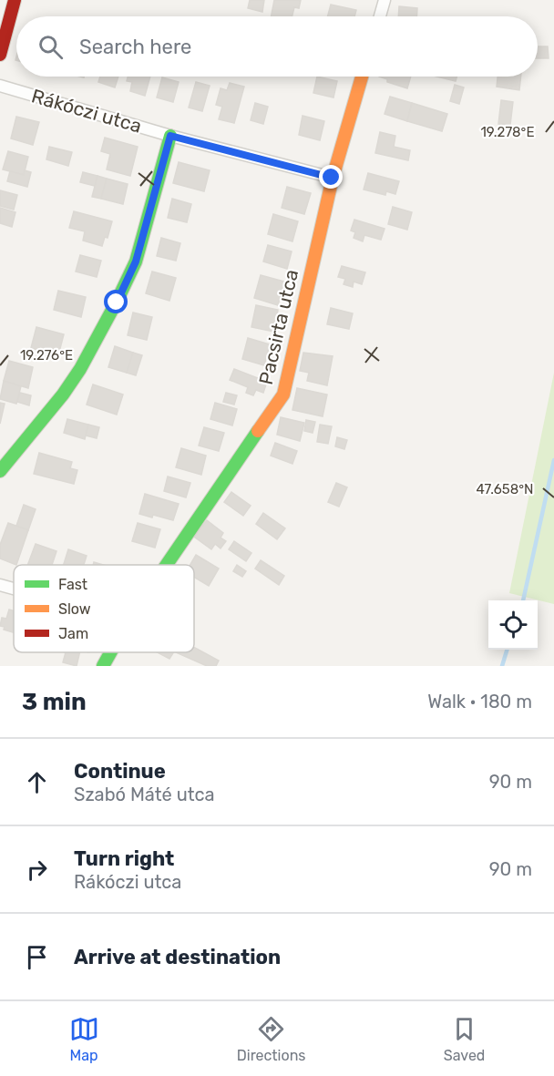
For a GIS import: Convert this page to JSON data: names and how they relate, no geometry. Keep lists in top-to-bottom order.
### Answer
{
  "streets": {
    "street": ["Rákóczi utca", "Pacsirta utca"]
  },
  "crossings": [
    ["Rákóczi utca", "Pacsirta utca"]
  ],
  "legend": ["Fast", "Slow", "Jam"],
  "page": {
    "search": "Search here",
    "heading": ["3 min", "Walk · 180 m"],
    "list": [
      ["Continue", "Szabó Máté utca", "90 m"],
      ["Turn right", "Rákóczi utca", "90 m"],
      "Arrive at destination"
    ],
    "nav": ["Map", "Directions", "Saved"]
  },
  "coordinates": ["19.278°E", "19.276°E", "47.658°N"]
}
